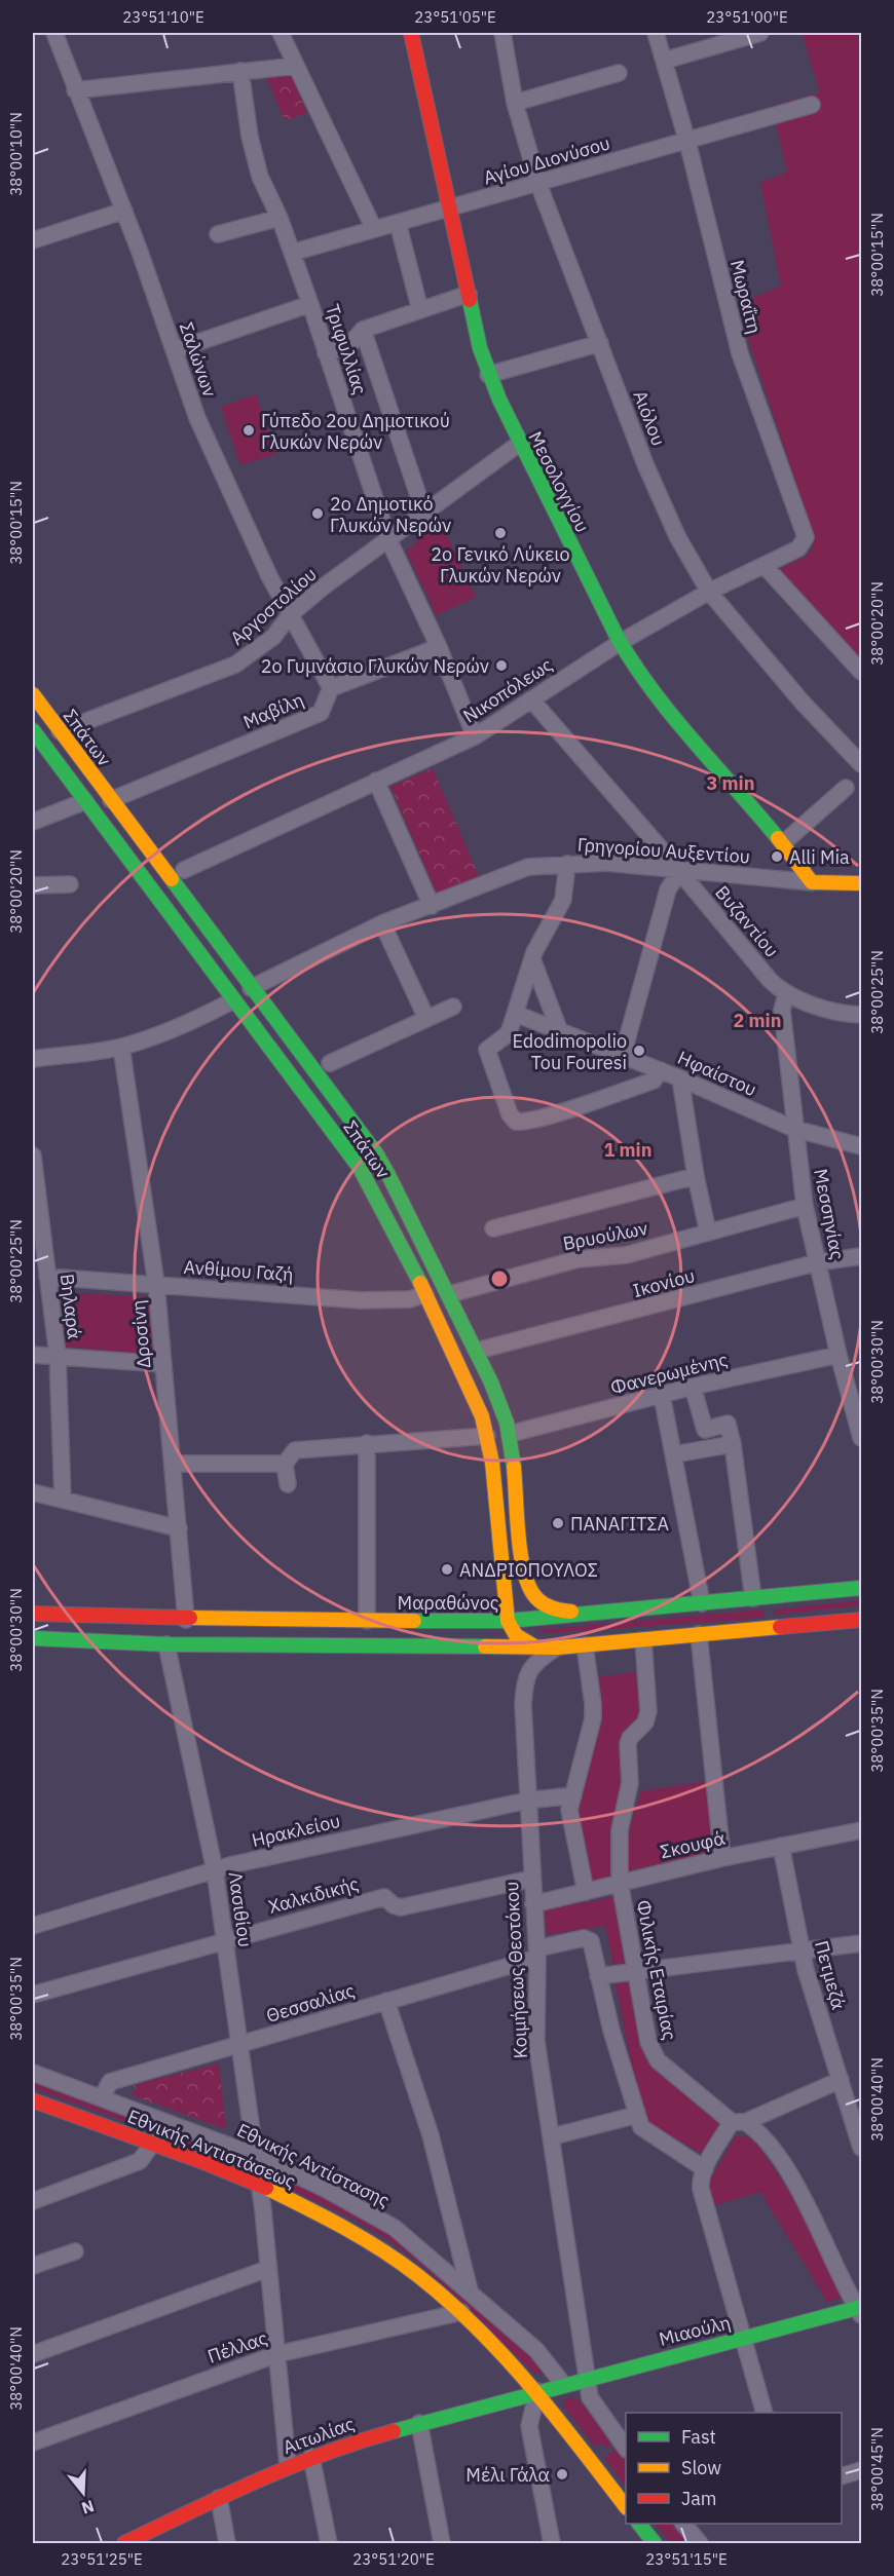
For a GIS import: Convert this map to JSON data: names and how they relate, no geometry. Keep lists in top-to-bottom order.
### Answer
{
  "streets": {
    "main road": [
      "Μεσολογγίου",
      "Σπάτων",
      "Γρηγορίου Αυξεντίου",
      "Μαραθώνος",
      "Εθνικής Αντιστάσεως",
      "Μιαούλη",
      "Αιτωλίας"
    ],
    "street": [
      "Αγίου Διονύσου",
      "Μωραΐτη",
      "Τριφυλλίας",
      "Σαλώνων",
      "Αιόλου",
      "Αργοστολίου",
      "Νικοπόλεως",
      "Μαβίλη",
      "Βυζαντίου",
      "Ηφαίστου",
      "Μεσσηνίας",
      "Βρυούλων",
      "Ανθίμου Γαζή",
      "Ικονίου",
      "Βηλαρά",
      "Δροσίνη",
      "Φανερωμένης",
      "Ηρακλείου",
      "Σκουφά",
      "Χαλκιδικής",
      "Λασιθίου",
      "Κοιμήσεως Θεοτόκου",
      "Φιλικής Εταιρίας",
      "Πετμεζά",
      "Θεσσαλίας",
      "Εθνικής Αντίστασης",
      "Πέλλας"
    ]
  },
  "crossings": [
    ["Αγίου Διονύσου", "Μωραΐτη"],
    ["Αγίου Διονύσου", "Τριφυλλίας"],
    ["Αγίου Διονύσου", "Αιόλου"],
    ["Αγίου Διονύσου", "Μεσολογγίου"],
    ["Μωραΐτη", "Νικοπόλεως"],
    ["Τριφυλλίας", "Αργοστολίου"],
    ["Τριφυλλίας", "Νικοπόλεως"],
    ["Σαλώνων", "Αργοστολίου"],
    ["Σαλώνων", "Μαβίλη"],
    ["Αιόλου", "Νικοπόλεως"],
    ["Μεσολογγίου", "Αργοστολίου"],
    ["Μεσολογγίου", "Νικοπόλεως"],
    ["Μεσολογγίου", "Γρηγορίου Αυξεντίου"],
    ["Αργοστολίου", "Σπάτων"],
    ["Νικοπόλεως", "Βυζαντίου"],
    ["Μαβίλη", "Σπάτων"],
    ["Σπάτων", "Γρηγορίου Αυξεντίου"],
    ["Σπάτων", "Βρυούλων"],
    ["Σπάτων", "Ανθίμου Γαζή"],
    ["Σπάτων", "Ικονίου"],
    ["Σπάτων", "Φανερωμένης"],
    ["Σπάτων", "Μαραθώνος"],
    ["Γρηγορίου Αυξεντίου", "Βυζαντίου"],
    ["Βυζαντίου", "Μεσσηνίας"],
    ["Ηφαίστου", "Μεσσηνίας"],
    ["Μεσσηνίας", "Βρυούλων"],
    ["Μεσσηνίας", "Ικονίου"],
    ["Μεσσηνίας", "Φανερωμένης"],
    ["Ανθίμου Γαζή", "Βηλαρά"],
    ["Ανθίμου Γαζή", "Δροσίνη"],
    ["Δροσίνη", "Μαραθώνος"],
    ["Ηρακλείου", "Λασιθίου"],
    ["Ηρακλείου", "Κοιμήσεως Θεοτόκου"],
    ["Σκουφά", "Κοιμήσεως Θεοτόκου"],
    ["Σκουφά", "Φιλικής Εταιρίας"],
    ["Σκουφά", "Πετμεζά"],
    ["Χαλκιδικής", "Λασιθίου"],
    ["Χαλκιδικής", "Κοιμήσεως Θεοτόκου"],
    ["Λασιθίου", "Θεσσαλίας"],
    ["Λασιθίου", "Εθνικής Αντιστάσεως"],
    ["Λασιθίου", "Εθνικής Αντίστασης"],
    ["Λασιθίου", "Πέλλας"],
    ["Λασιθίου", "Αιτωλίας"],
    ["Κοιμήσεως Θεοτόκου", "Θεσσαλίας"],
    ["Κοιμήσεως Θεοτόκου", "Μιαούλη"],
    ["Φιλικής Εταιρίας", "Μιαούλη"],
    ["Θεσσαλίας", "Εθνικής Αντίστασης"],
    ["Εθνικής Αντιστάσεως", "Μιαούλη"],
    ["Εθνικής Αντιστάσεως", "Πέλλας"],
    ["Εθνικής Αντιστάσεως", "Αιτωλίας"],
    ["Εθνικής Αντίστασης", "Μιαούλη"],
    ["Μιαούλη", "Αιτωλίας"]
  ],
  "places": [
    "Γύπεδο 2ου Δημοτικού Γλυκών Νερών",
    "2ο Δημοτικό Γλυκών Νερών",
    "2ο Γενικό Λύκειο Γλυκών Νερών",
    "2ο Γυμνάσιο Γλυκών Νερών",
    "Alli Mia",
    "Edodimopolio Tou Fouresi",
    "ΠΑΝΑΓΙΤΣΑ",
    "ΑΝΔΡΙΟΠΟΥΛΟΣ",
    "Μέλι Γάλα"
  ],
  "legend": ["Fast", "Slow", "Jam"],
  "north": "bottom",
  "coordinates": [
    "23°51'10\"E",
    "23°51'05\"E",
    "23°51'00\"E",
    "38°00'10\"N",
    "38°00'15\"N",
    "38°00'20\"N",
    "38°00'25\"N",
    "38°00'30\"N",
    "38°00'35\"N",
    "38°00'40\"N",
    "38°00'45\"N",
    "23°51'25\"E",
    "23°51'20\"E",
    "23°51'15\"E"
  ],
  "rings": ["3 min", "2 min", "1 min"]
}
